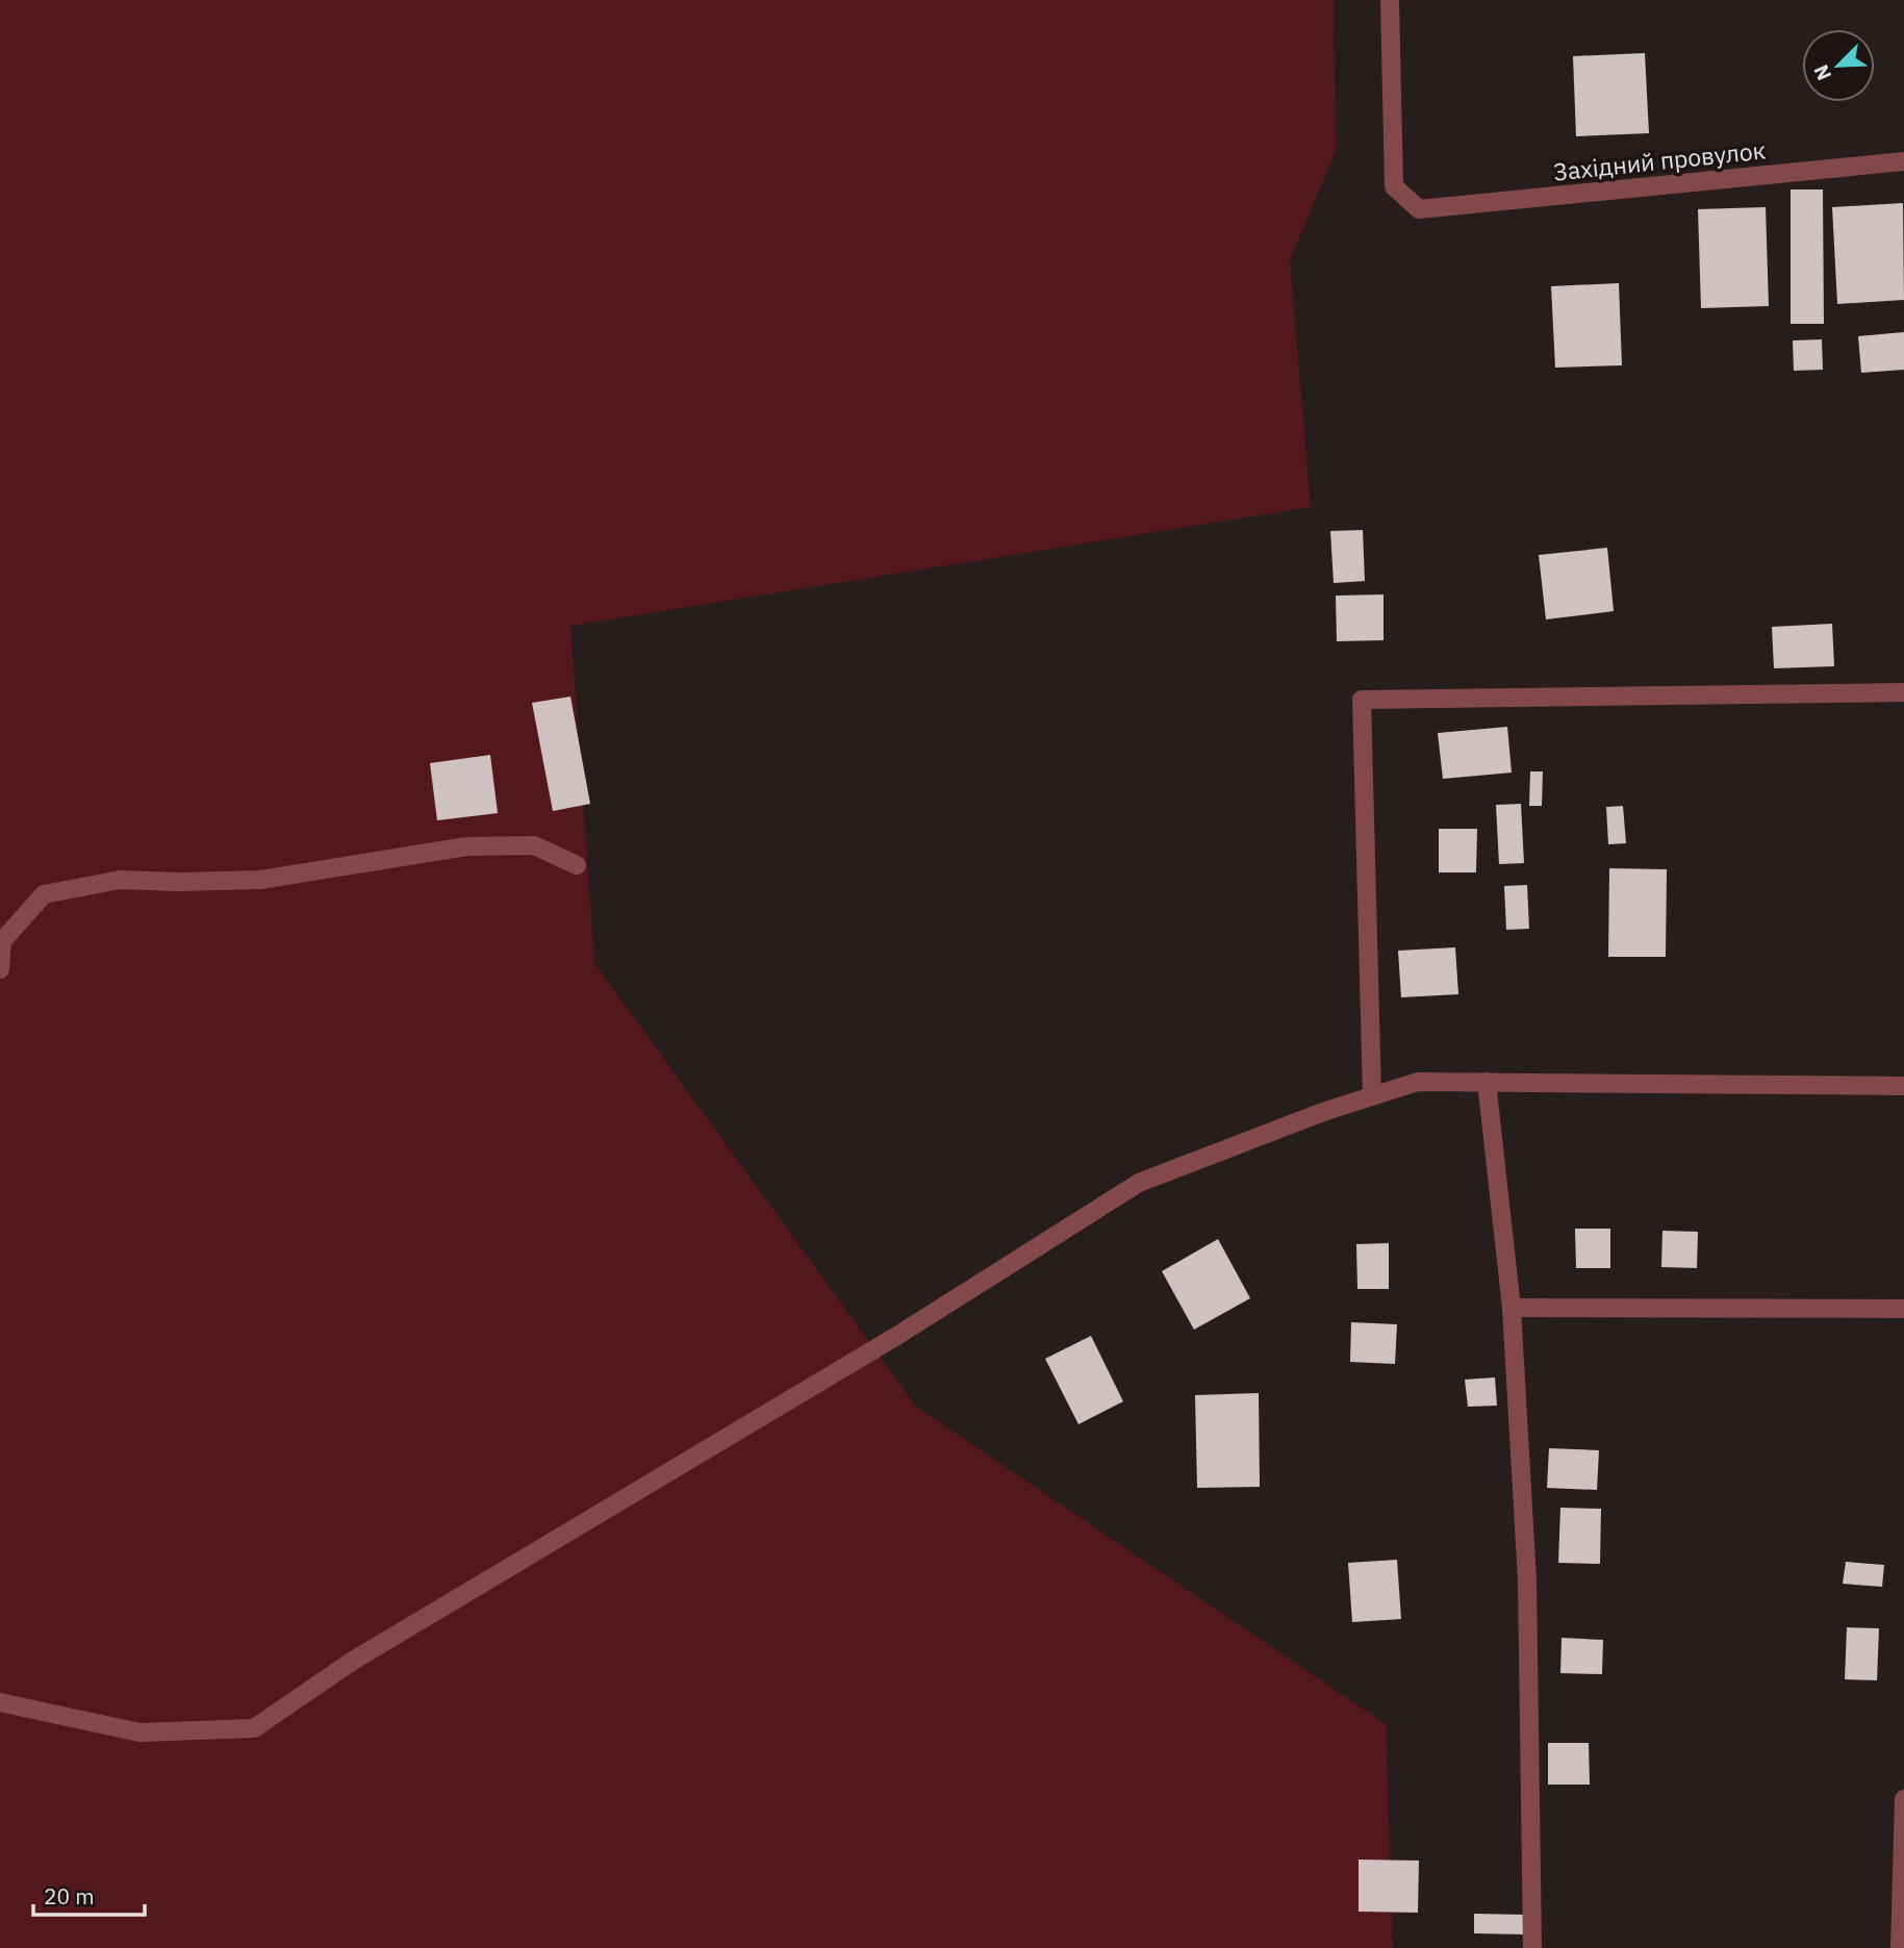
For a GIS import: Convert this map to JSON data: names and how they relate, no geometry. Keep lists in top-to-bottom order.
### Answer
{
  "streets": {
    "street": ["Західний провулок"]
  },
  "scale_bar": "20 m",
  "north": "bottom left"
}
